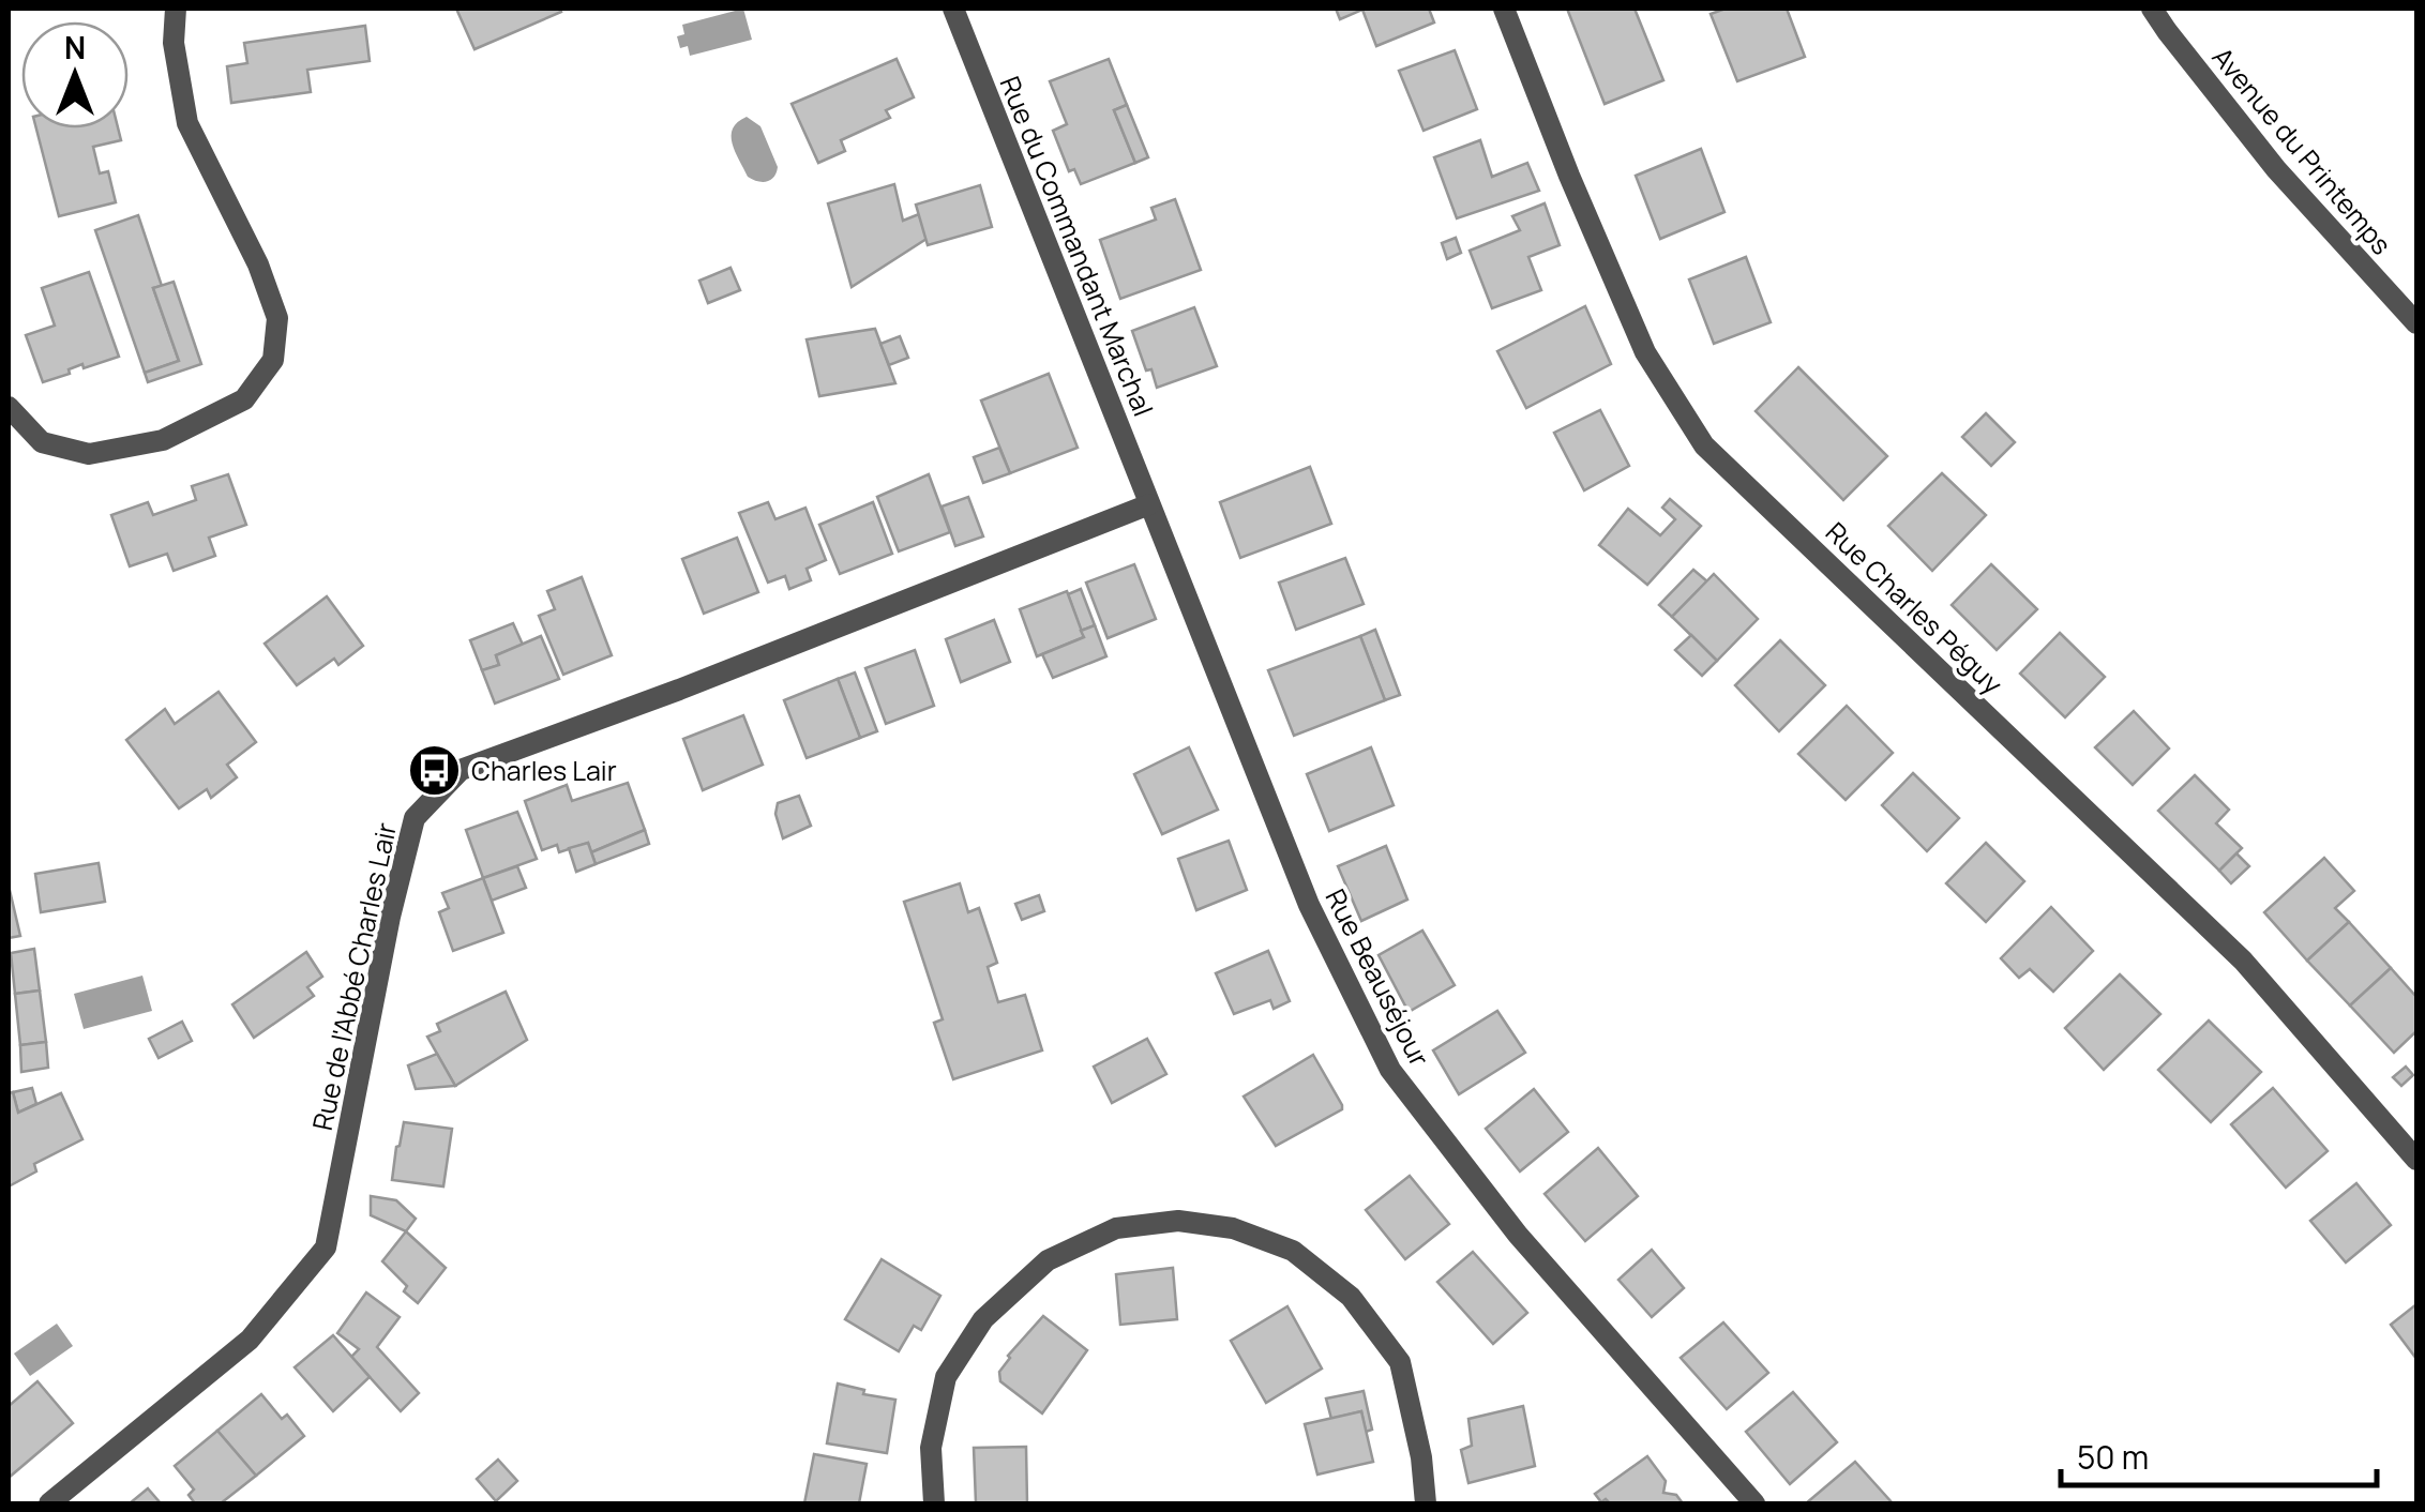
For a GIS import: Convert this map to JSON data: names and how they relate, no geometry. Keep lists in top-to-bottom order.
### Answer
{
  "streets": {
    "street": [
      "Avenue du Printemps",
      "Rue du Commandant Marchal",
      "Rue Charles Péguy",
      "Rue de l'Abbé Charles Lair",
      "Rue Beauséjour"
    ]
  },
  "crossings": [
    ["Rue du Commandant Marchal", "Rue de l'Abbé Charles Lair"],
    ["Rue du Commandant Marchal", "Rue Beauséjour"],
    ["Rue de l'Abbé Charles Lair", "Rue Beauséjour"]
  ],
  "places": {
    "bus stop": ["Charles Lair"]
  },
  "scale_bar": "50 m",
  "north": "top"
}
